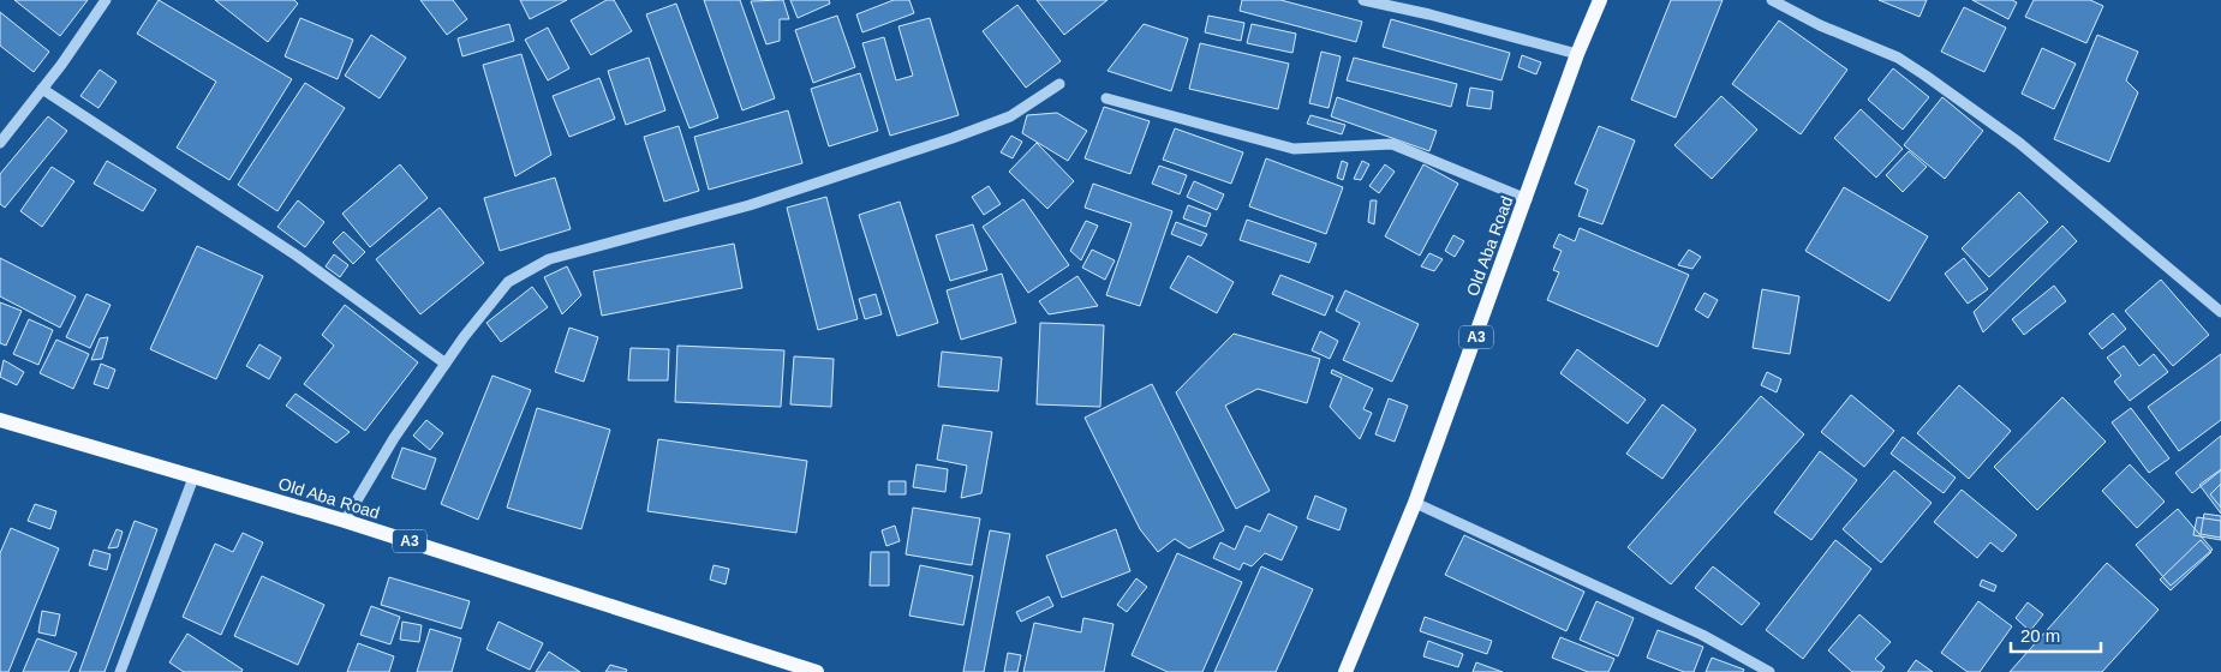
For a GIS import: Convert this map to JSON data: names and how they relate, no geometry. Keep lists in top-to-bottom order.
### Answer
{
  "streets": {
    "main road": ["Old Aba Road", "A3"]
  },
  "scale_bar": "20 m"
}
